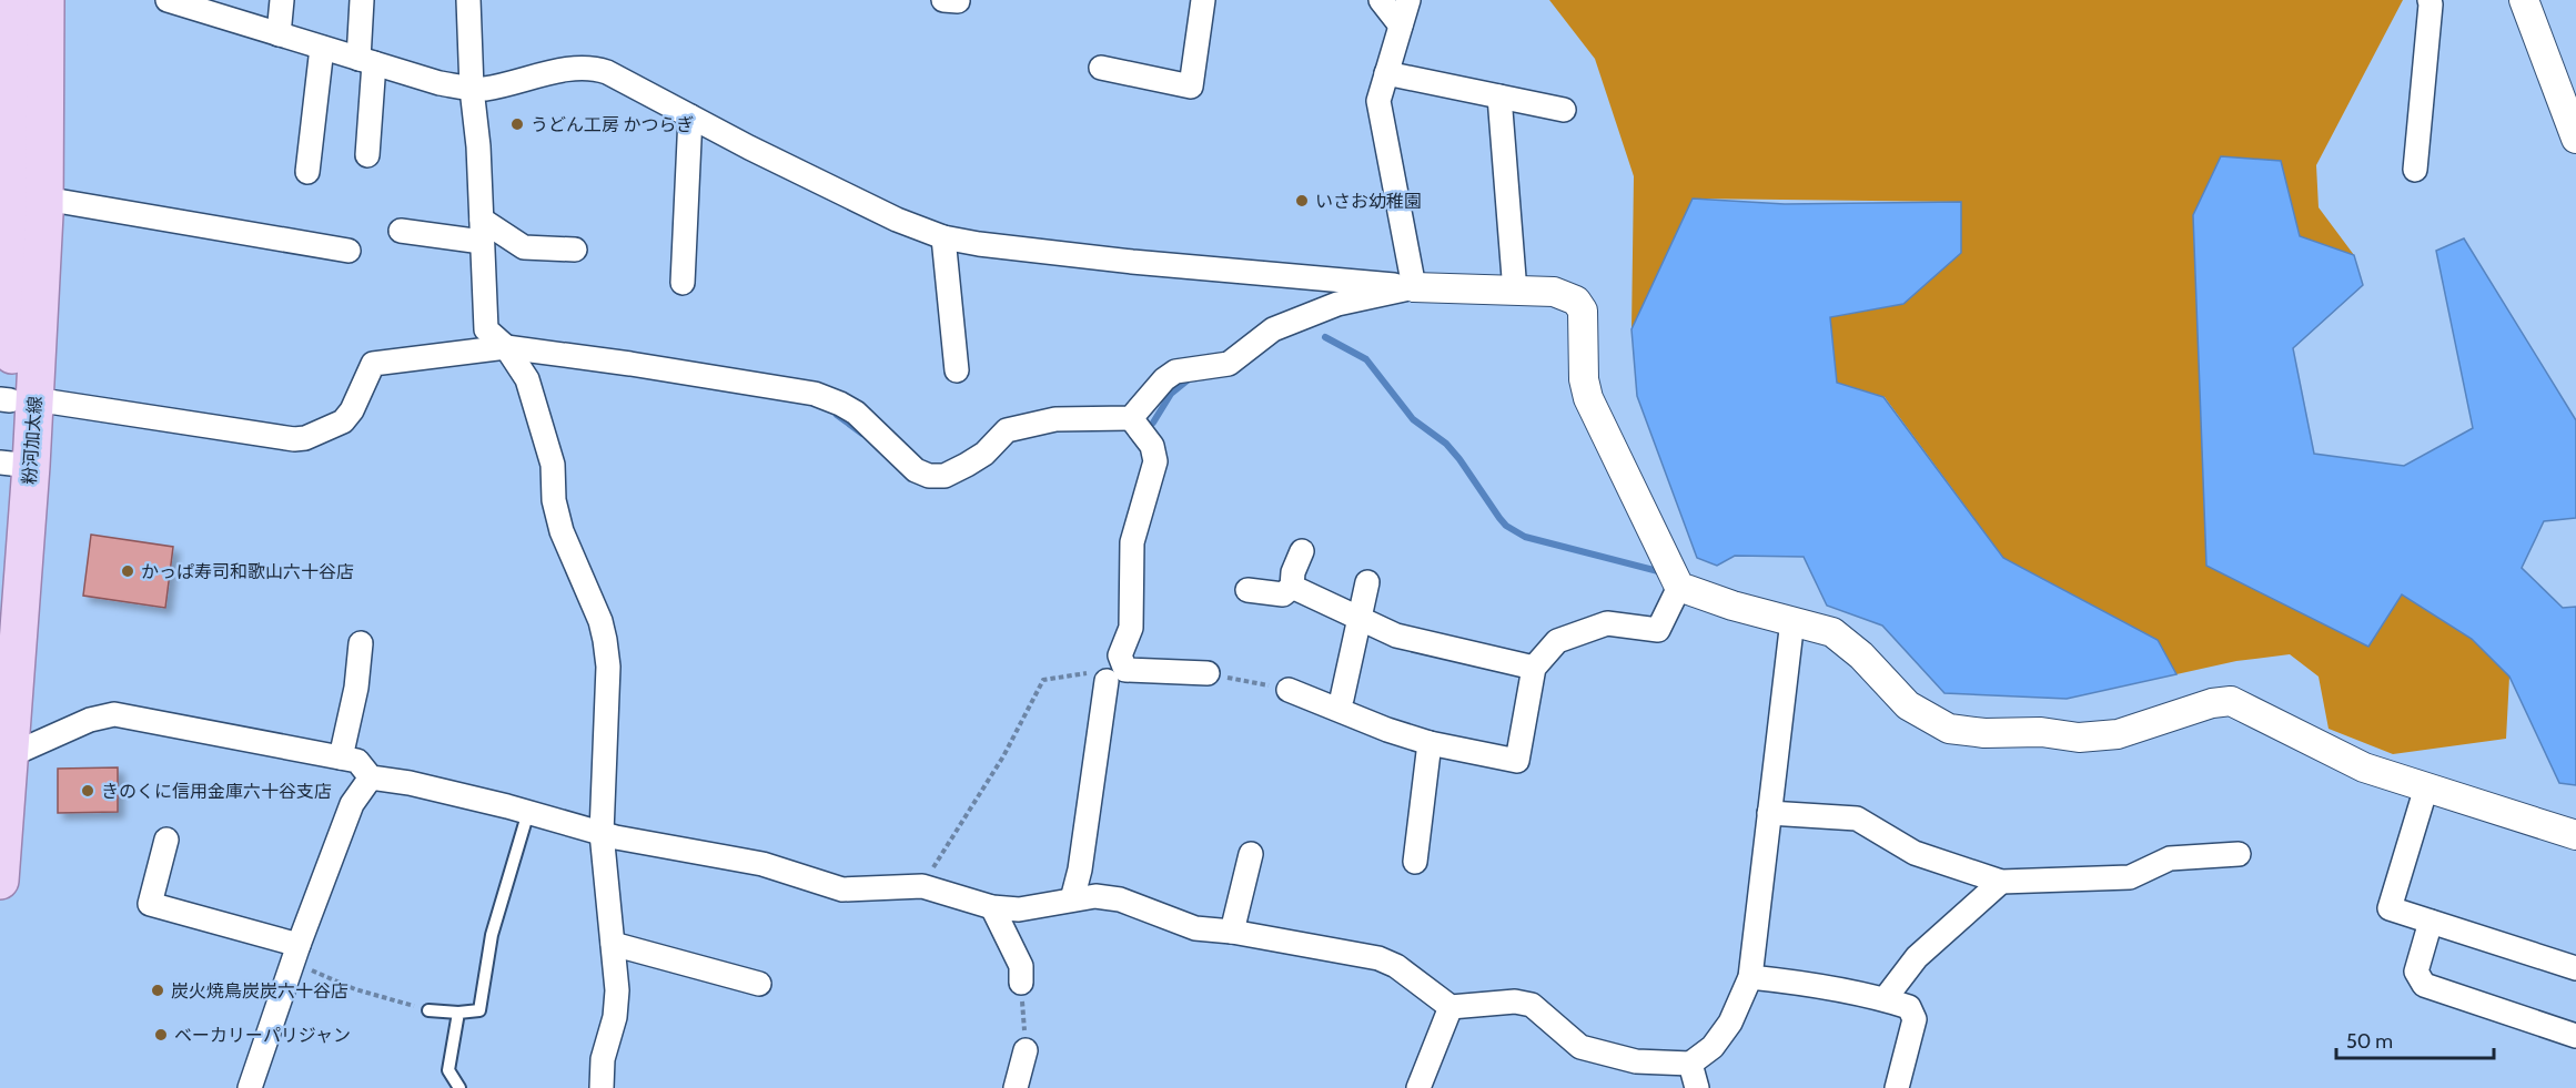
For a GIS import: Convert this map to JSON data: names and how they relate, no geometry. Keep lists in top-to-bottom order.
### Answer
{
  "streets": {
    "main road": ["粉河加太線"]
  },
  "places": [
    "うどん工房 かつらぎ",
    "いさお幼稚園",
    "かっぱ寿司和歌山六十谷店",
    "きのくに信用金庫六十谷支店",
    "炭火焼鳥炭炭六十谷店",
    "ベーカリーパリジャン"
  ],
  "scale_bar": "50 m"
}
